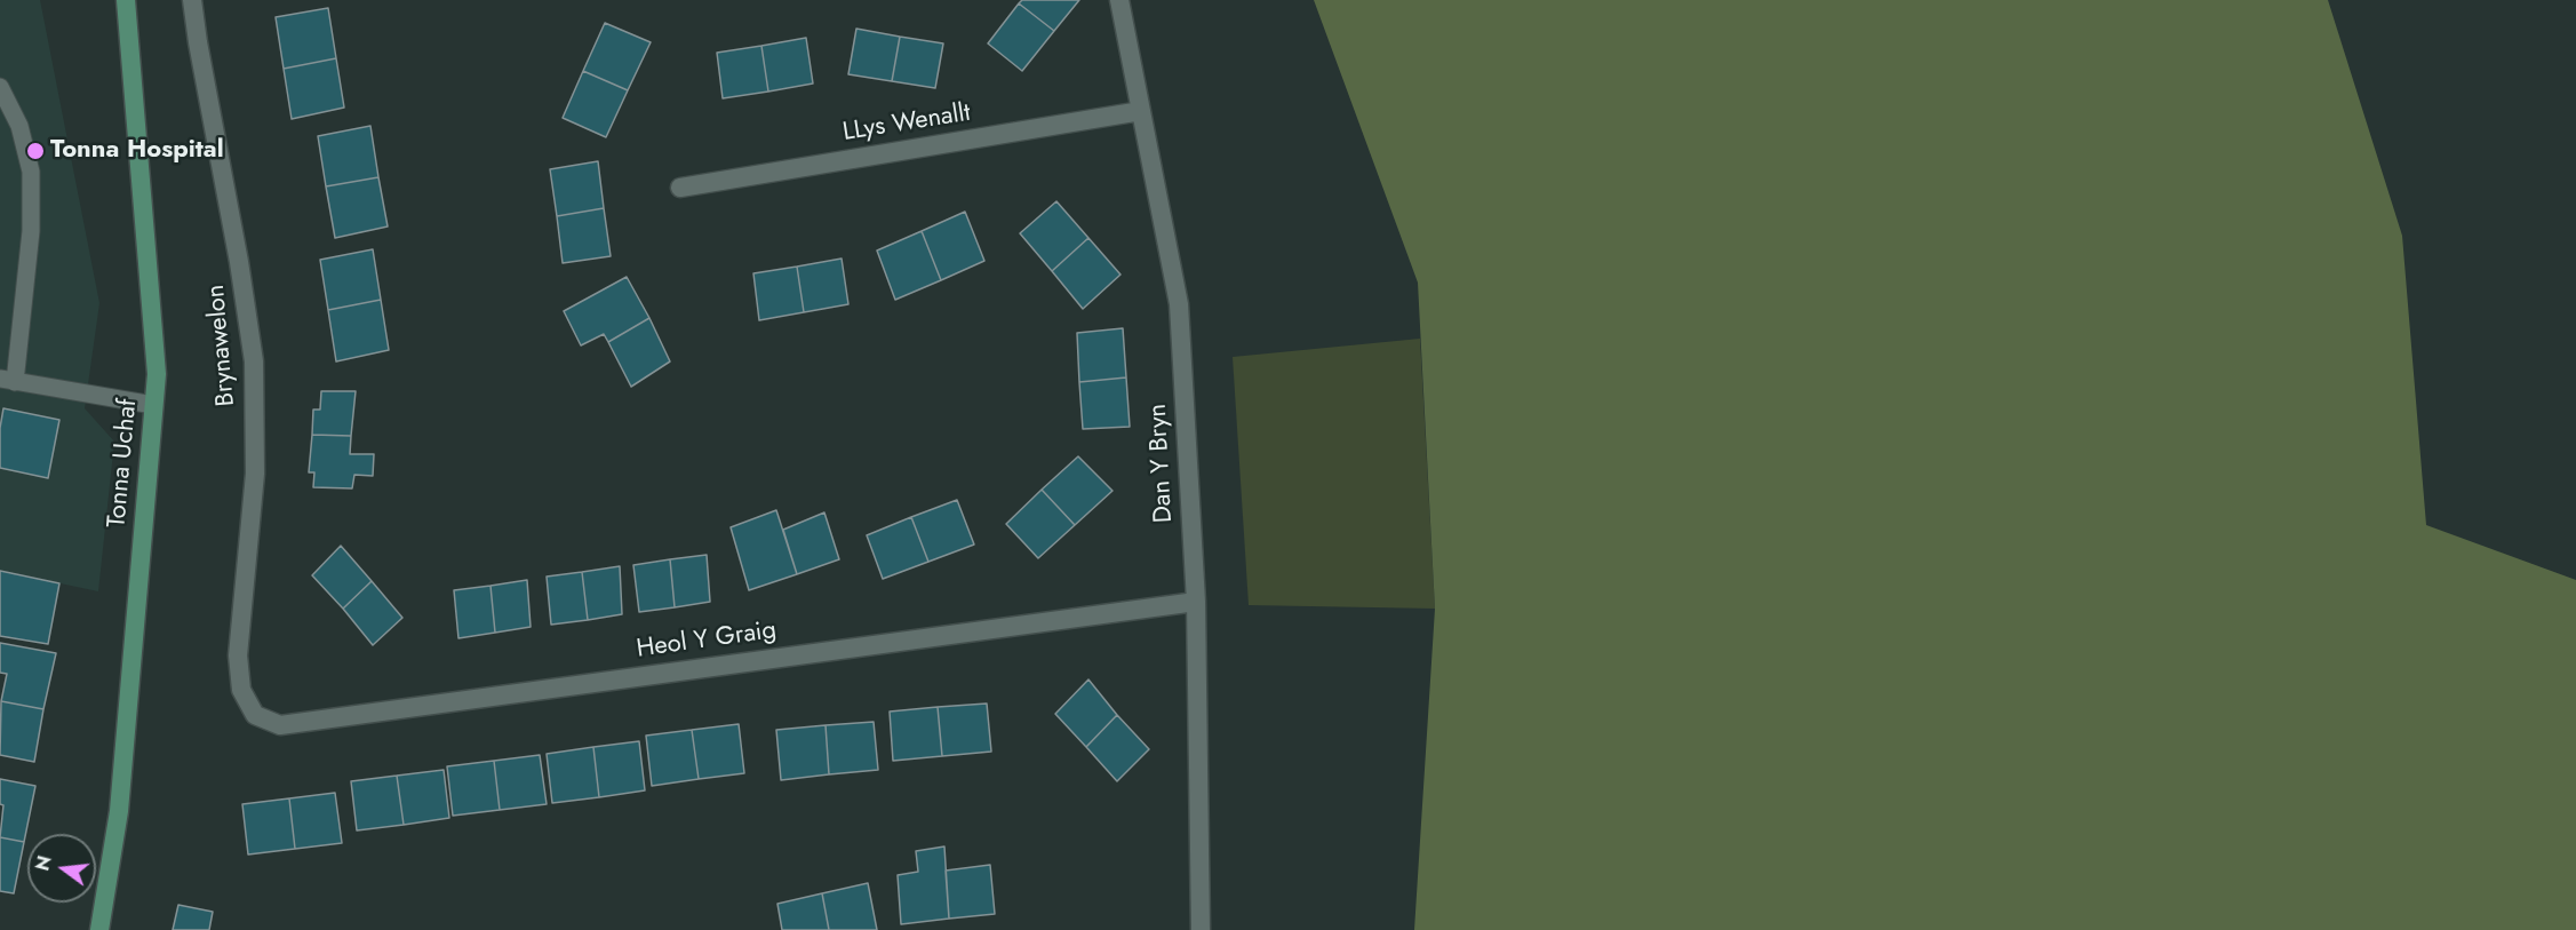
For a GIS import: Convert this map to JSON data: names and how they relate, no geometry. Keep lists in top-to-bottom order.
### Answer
{
  "streets": {
    "main road": ["Tonna Uchaf"],
    "street": [
      "LLys Wenallt",
      "Brynawelon",
      "Dan Y Bryn",
      "Heol Y Graig"
    ]
  },
  "crossings": [
    ["LLys Wenallt", "Dan Y Bryn"],
    ["Brynawelon", "Heol Y Graig"],
    ["Dan Y Bryn", "Heol Y Graig"]
  ],
  "places": ["Tonna Hospital"],
  "north": "left"
}
